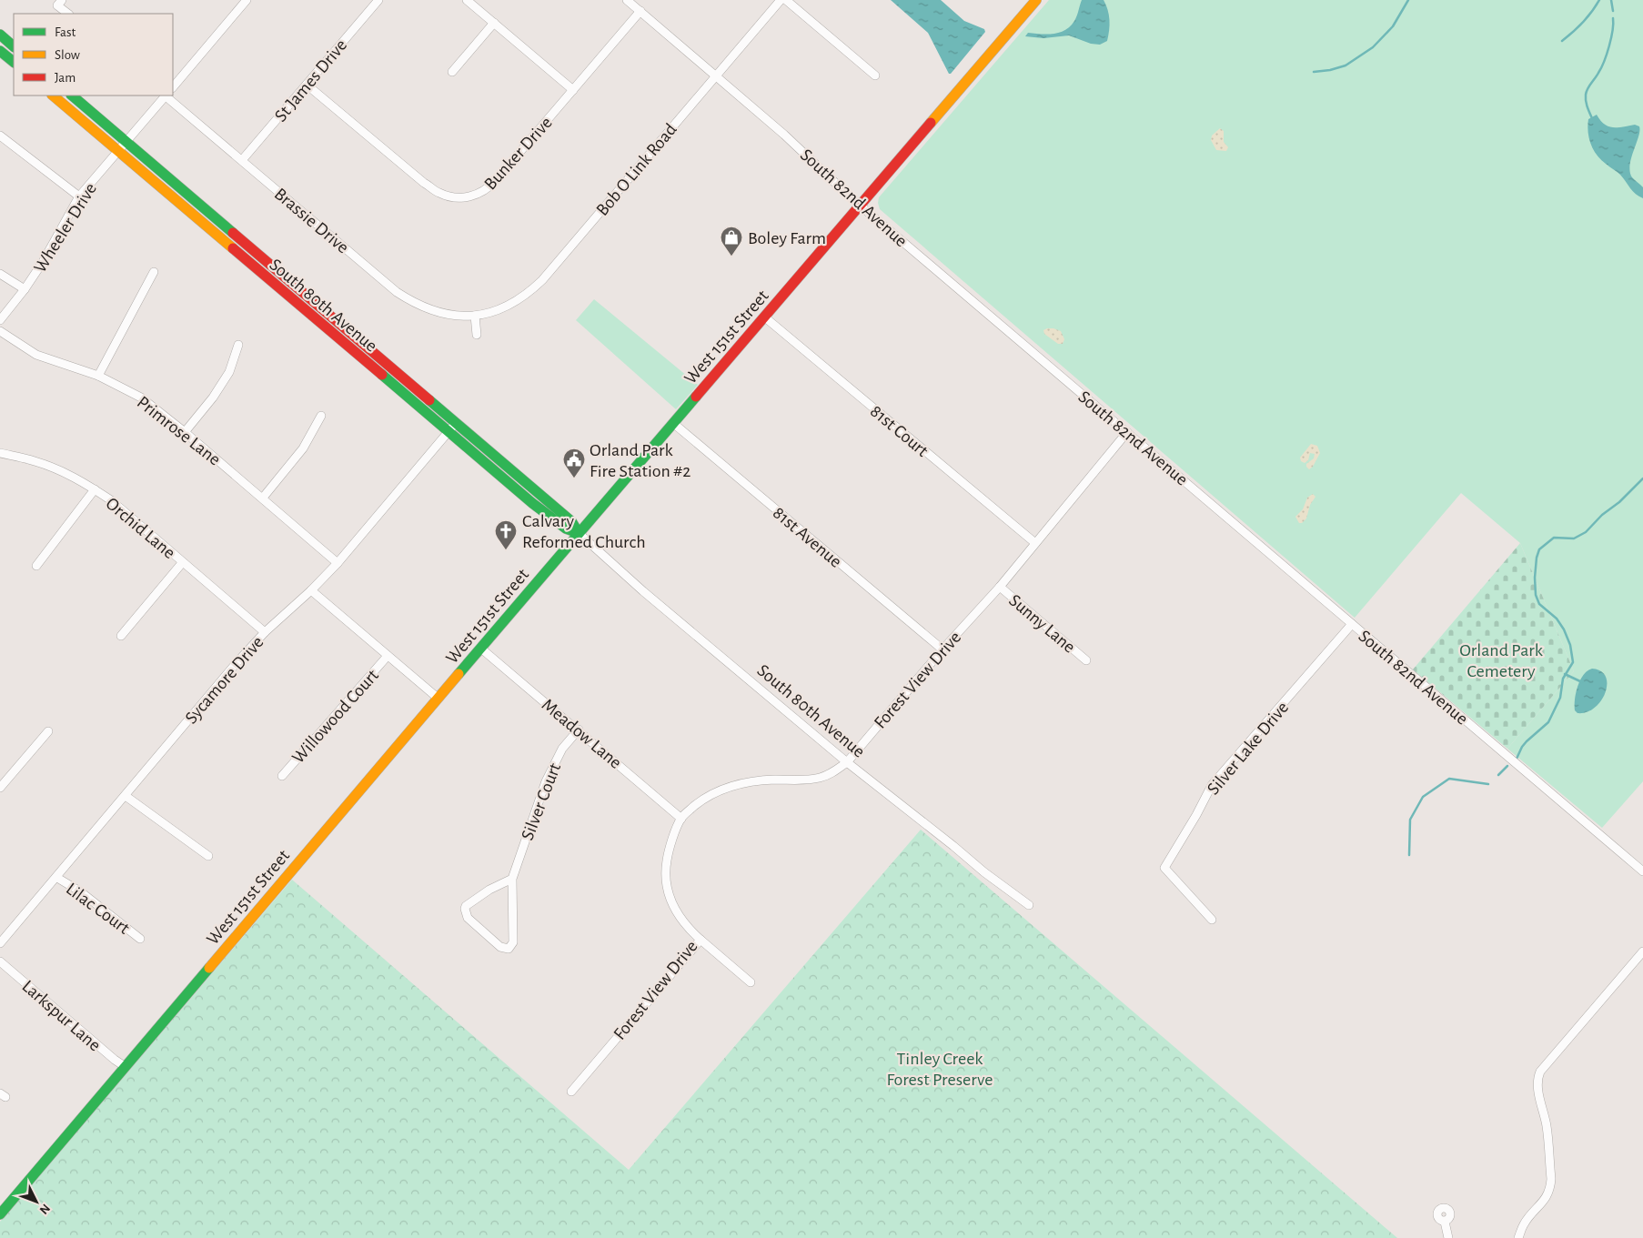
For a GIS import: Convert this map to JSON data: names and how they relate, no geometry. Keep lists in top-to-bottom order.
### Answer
{
  "streets": {
    "street": [
      "St James Drive",
      "Bunker Drive",
      "Bob O Link Road",
      "South 82nd Avenue",
      "Brassie Drive",
      "Wheeler Drive",
      "South 80th Avenue",
      "West 151st Street",
      "Primrose Lane",
      "81st Court",
      "Orchid Lane",
      "81st Avenue",
      "Sunny Lane",
      "Sycamore Drive",
      "Forest View Drive",
      "Willowood Court",
      "Meadow Lane",
      "Silver Lake Drive",
      "Silver Court",
      "Lilac Court",
      "Larkspur Lane"
    ]
  },
  "crossings": [
    ["St James Drive", "Bunker Drive"],
    ["St James Drive", "Brassie Drive"],
    ["Bunker Drive", "South 82nd Avenue"],
    ["Bob O Link Road", "South 82nd Avenue"],
    ["Bob O Link Road", "Brassie Drive"],
    ["South 82nd Avenue", "West 151st Street"],
    ["South 82nd Avenue", "Forest View Drive"],
    ["South 82nd Avenue", "Silver Lake Drive"],
    ["Wheeler Drive", "South 80th Avenue"],
    ["South 80th Avenue", "West 151st Street"],
    ["South 80th Avenue", "Sycamore Drive"],
    ["South 80th Avenue", "Forest View Drive"],
    ["West 151st Street", "81st Court"],
    ["West 151st Street", "81st Avenue"],
    ["West 151st Street", "Meadow Lane"],
    ["West 151st Street", "Larkspur Lane"],
    ["Primrose Lane", "Sycamore Drive"],
    ["81st Court", "Forest View Drive"],
    ["Orchid Lane", "Sycamore Drive"],
    ["81st Avenue", "Forest View Drive"],
    ["Sunny Lane", "Forest View Drive"],
    ["Sycamore Drive", "Lilac Court"],
    ["Forest View Drive", "Meadow Lane"],
    ["Meadow Lane", "Silver Court"]
  ],
  "parks": ["Orland Park Cemetery", "Tinley Creek Forest Preserve"],
  "places": {
    "shop": ["Boley Farm"],
    "public building": ["Orland Park Fire Station #2"],
    "church": ["Calvary Reformed Church"]
  },
  "legend": ["Fast", "Slow", "Jam"],
  "north": "bottom right"
}
